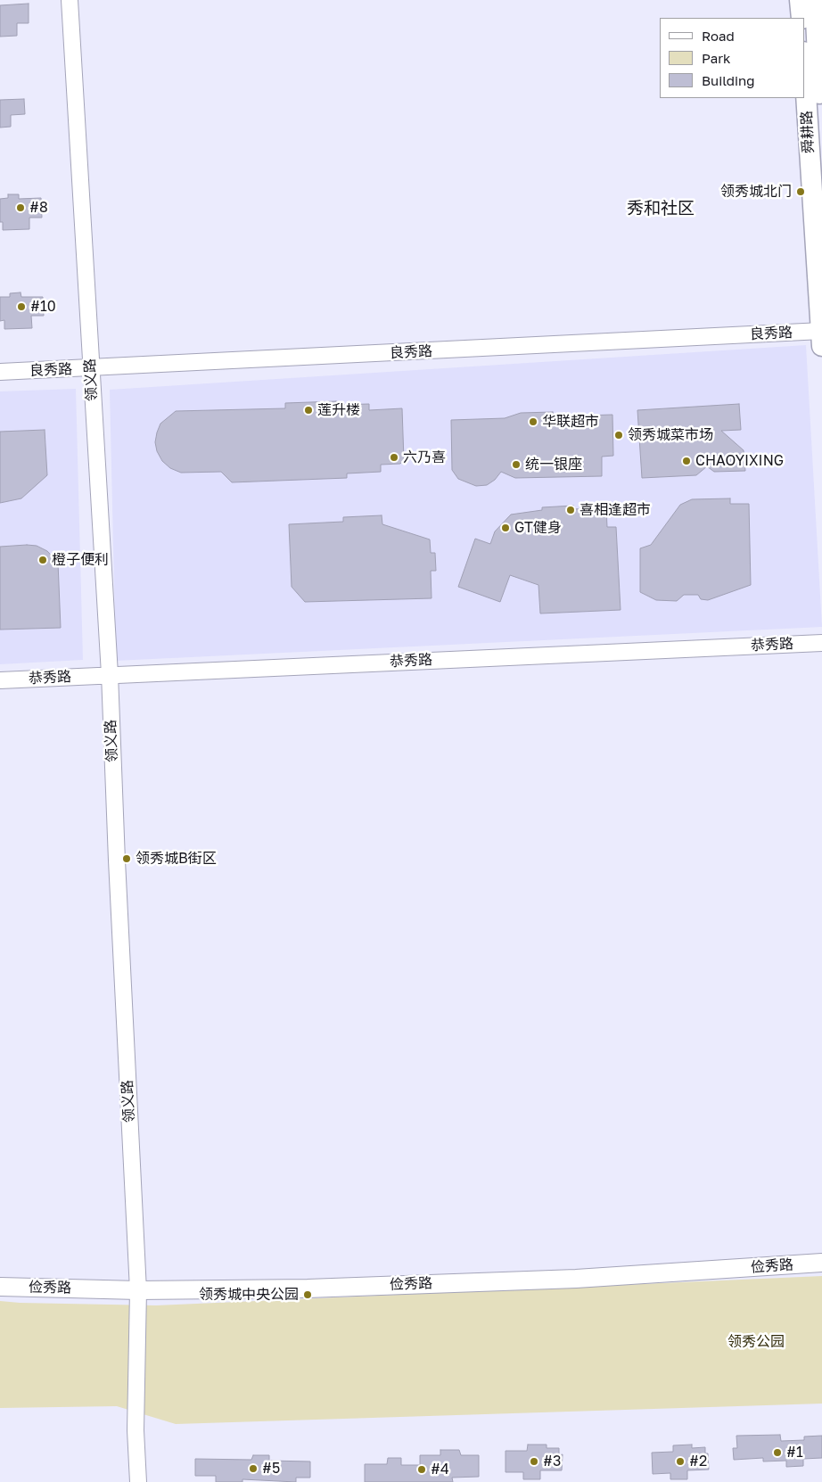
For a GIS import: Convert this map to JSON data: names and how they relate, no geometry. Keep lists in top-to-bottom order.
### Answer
{
  "streets": {
    "main road": ["舜耕路", "俭秀路"],
    "street": ["良秀路", "领义路", "恭秀路"]
  },
  "crossings": [
    ["舜耕路", "良秀路"],
    ["良秀路", "领义路"],
    ["领义路", "恭秀路"],
    ["领义路", "俭秀路"]
  ],
  "districts": ["秀和社区"],
  "parks": ["领秀公园"],
  "places": [
    "领秀城北门",
    "#8",
    "#10",
    "莲升楼",
    "华联超市",
    "领秀城菜市场",
    "六乃喜",
    "CHAOYIXING",
    "统一银座",
    "喜相逢超市",
    "GT健身",
    "橙子便利",
    "领秀城B街区",
    "领秀城中央公园",
    "#1",
    "#3",
    "#2",
    "#5",
    "#4"
  ],
  "legend": ["Road", "Park", "Building"]
}
